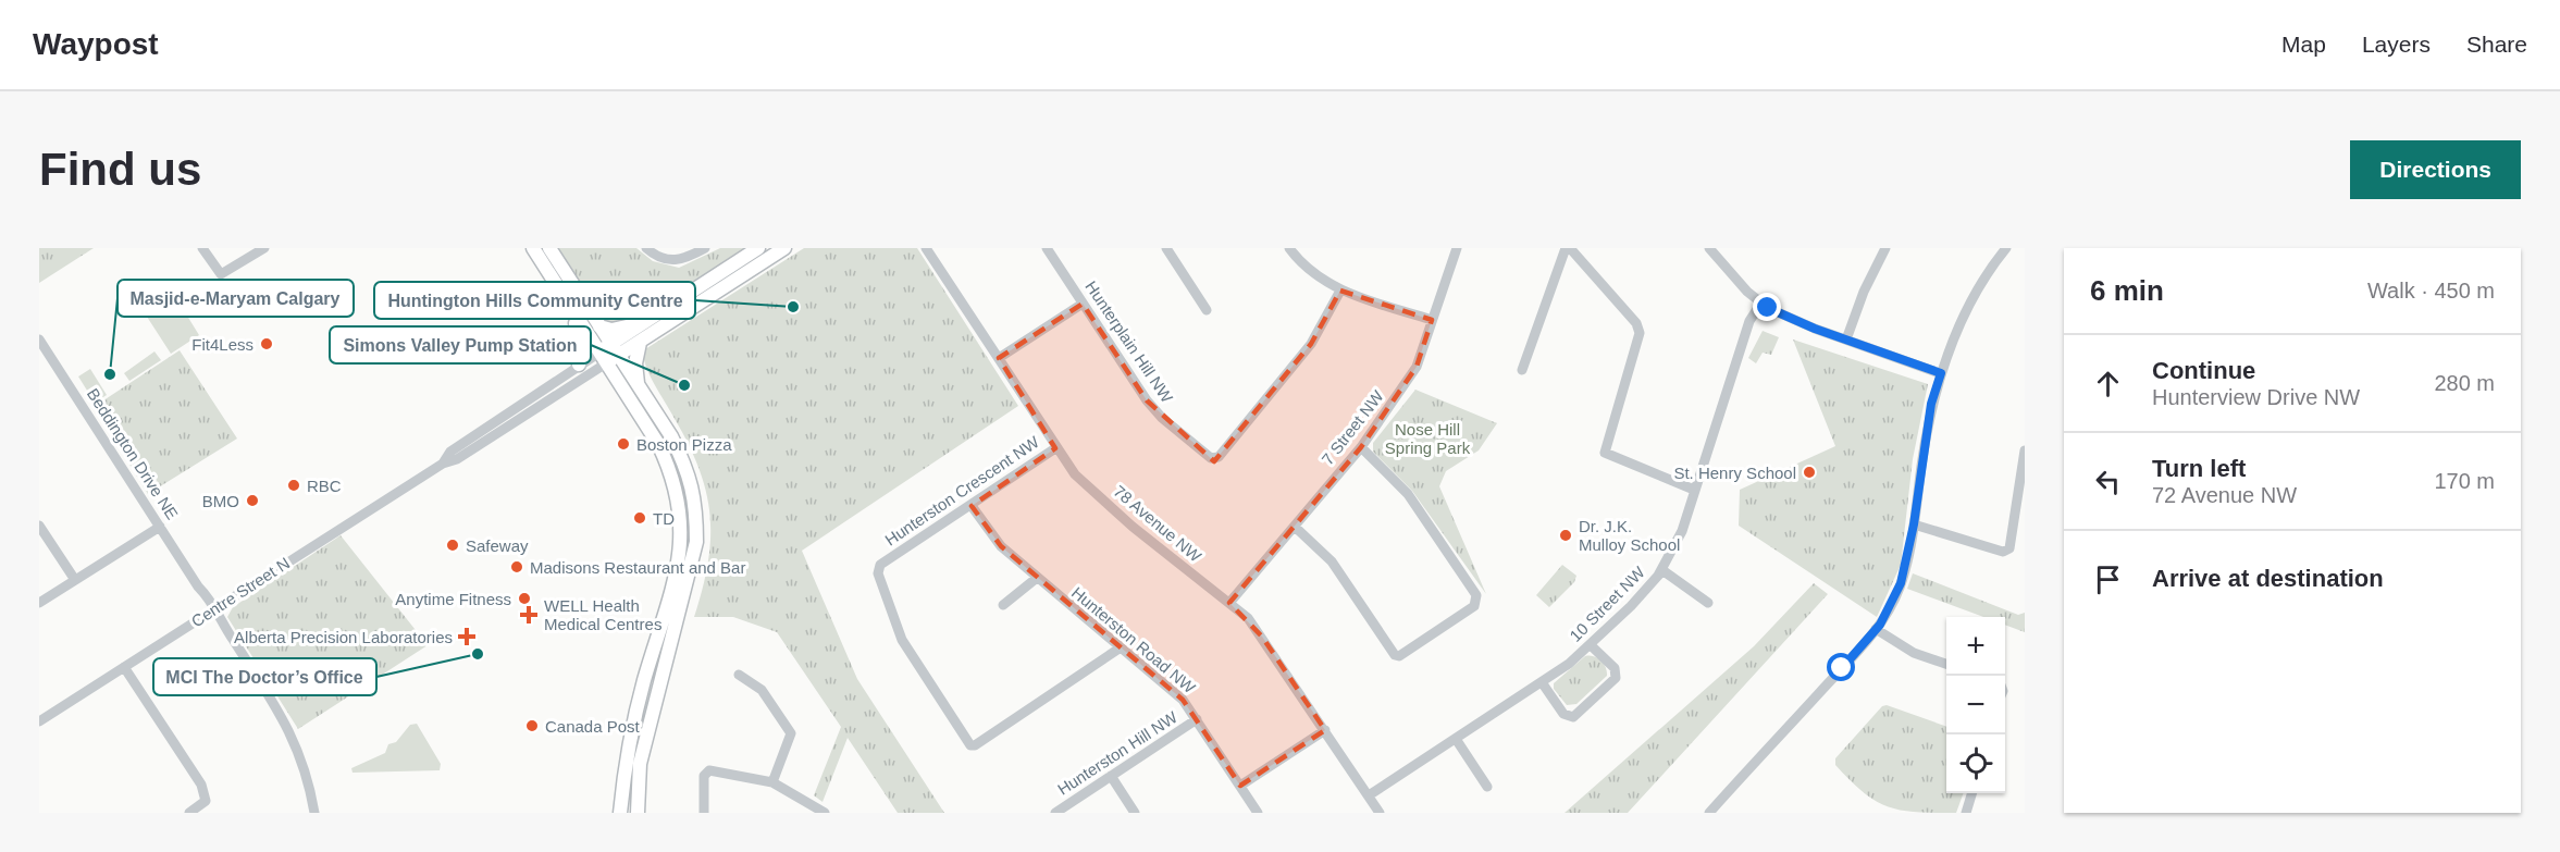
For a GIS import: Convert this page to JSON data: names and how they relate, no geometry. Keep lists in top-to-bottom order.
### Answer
{
  "streets": {
    "main road": ["Centre Street N"],
    "street": [
      "Hunterplain Hill NW",
      "7 Street NW",
      "Beddington Drive NE",
      "Hunterston Crescent NW",
      "78 Avenue NW",
      "10 Street NW",
      "Hunterston Road NW",
      "Hunterston Hill NW"
    ]
  },
  "crossings": [
    ["7 Street NW", "78 Avenue NW"],
    ["Beddington Drive NE", "Centre Street N"],
    ["Hunterston Crescent NW", "78 Avenue NW"],
    ["Hunterston Crescent NW", "Hunterston Road NW"],
    ["78 Avenue NW", "10 Street NW"],
    ["Hunterston Road NW", "Hunterston Hill NW"]
  ],
  "parks": ["Nose Hill Spring Park"],
  "places": {
    "other": [
      "Huntington Hills Community Centre",
      "Fit4Less",
      "Masjid-e-Maryam Calgary",
      "Simons Valley Pump Station",
      "Boston Pizza",
      "St. Henry School",
      "RBC",
      "BMO",
      "TD",
      "Dr. J.K. Mulloy School",
      "Safeway",
      "Madisons Restaurant and Bar",
      "Anytime Fitness",
      "MCI The Doctor’s Office",
      "Canada Post"
    ],
    "health": ["WELL Health Medical Centres", "Alberta Precision Laboratories"]
  },
  "page": {
    "header": "Waypost",
    "nav": ["Map", "Layers", "Share"],
    "buttons": "Directions",
    "title": "Find us",
    "heading": ["6 min", "Walk · 450 m"],
    "list": [
      ["Continue", "Hunterview Drive NW", "280 m"],
      ["Turn left", "72 Avenue NW", "170 m"],
      "Arrive at destination"
    ],
    "map_buttons": ["+", "−"]
  }
}
